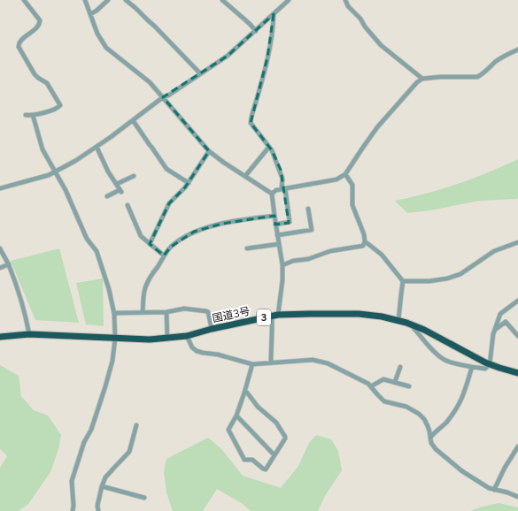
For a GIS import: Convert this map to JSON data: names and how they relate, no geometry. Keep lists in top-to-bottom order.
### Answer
{
  "streets": {
    "highway": ["国道3号", "3"]
  }
}
